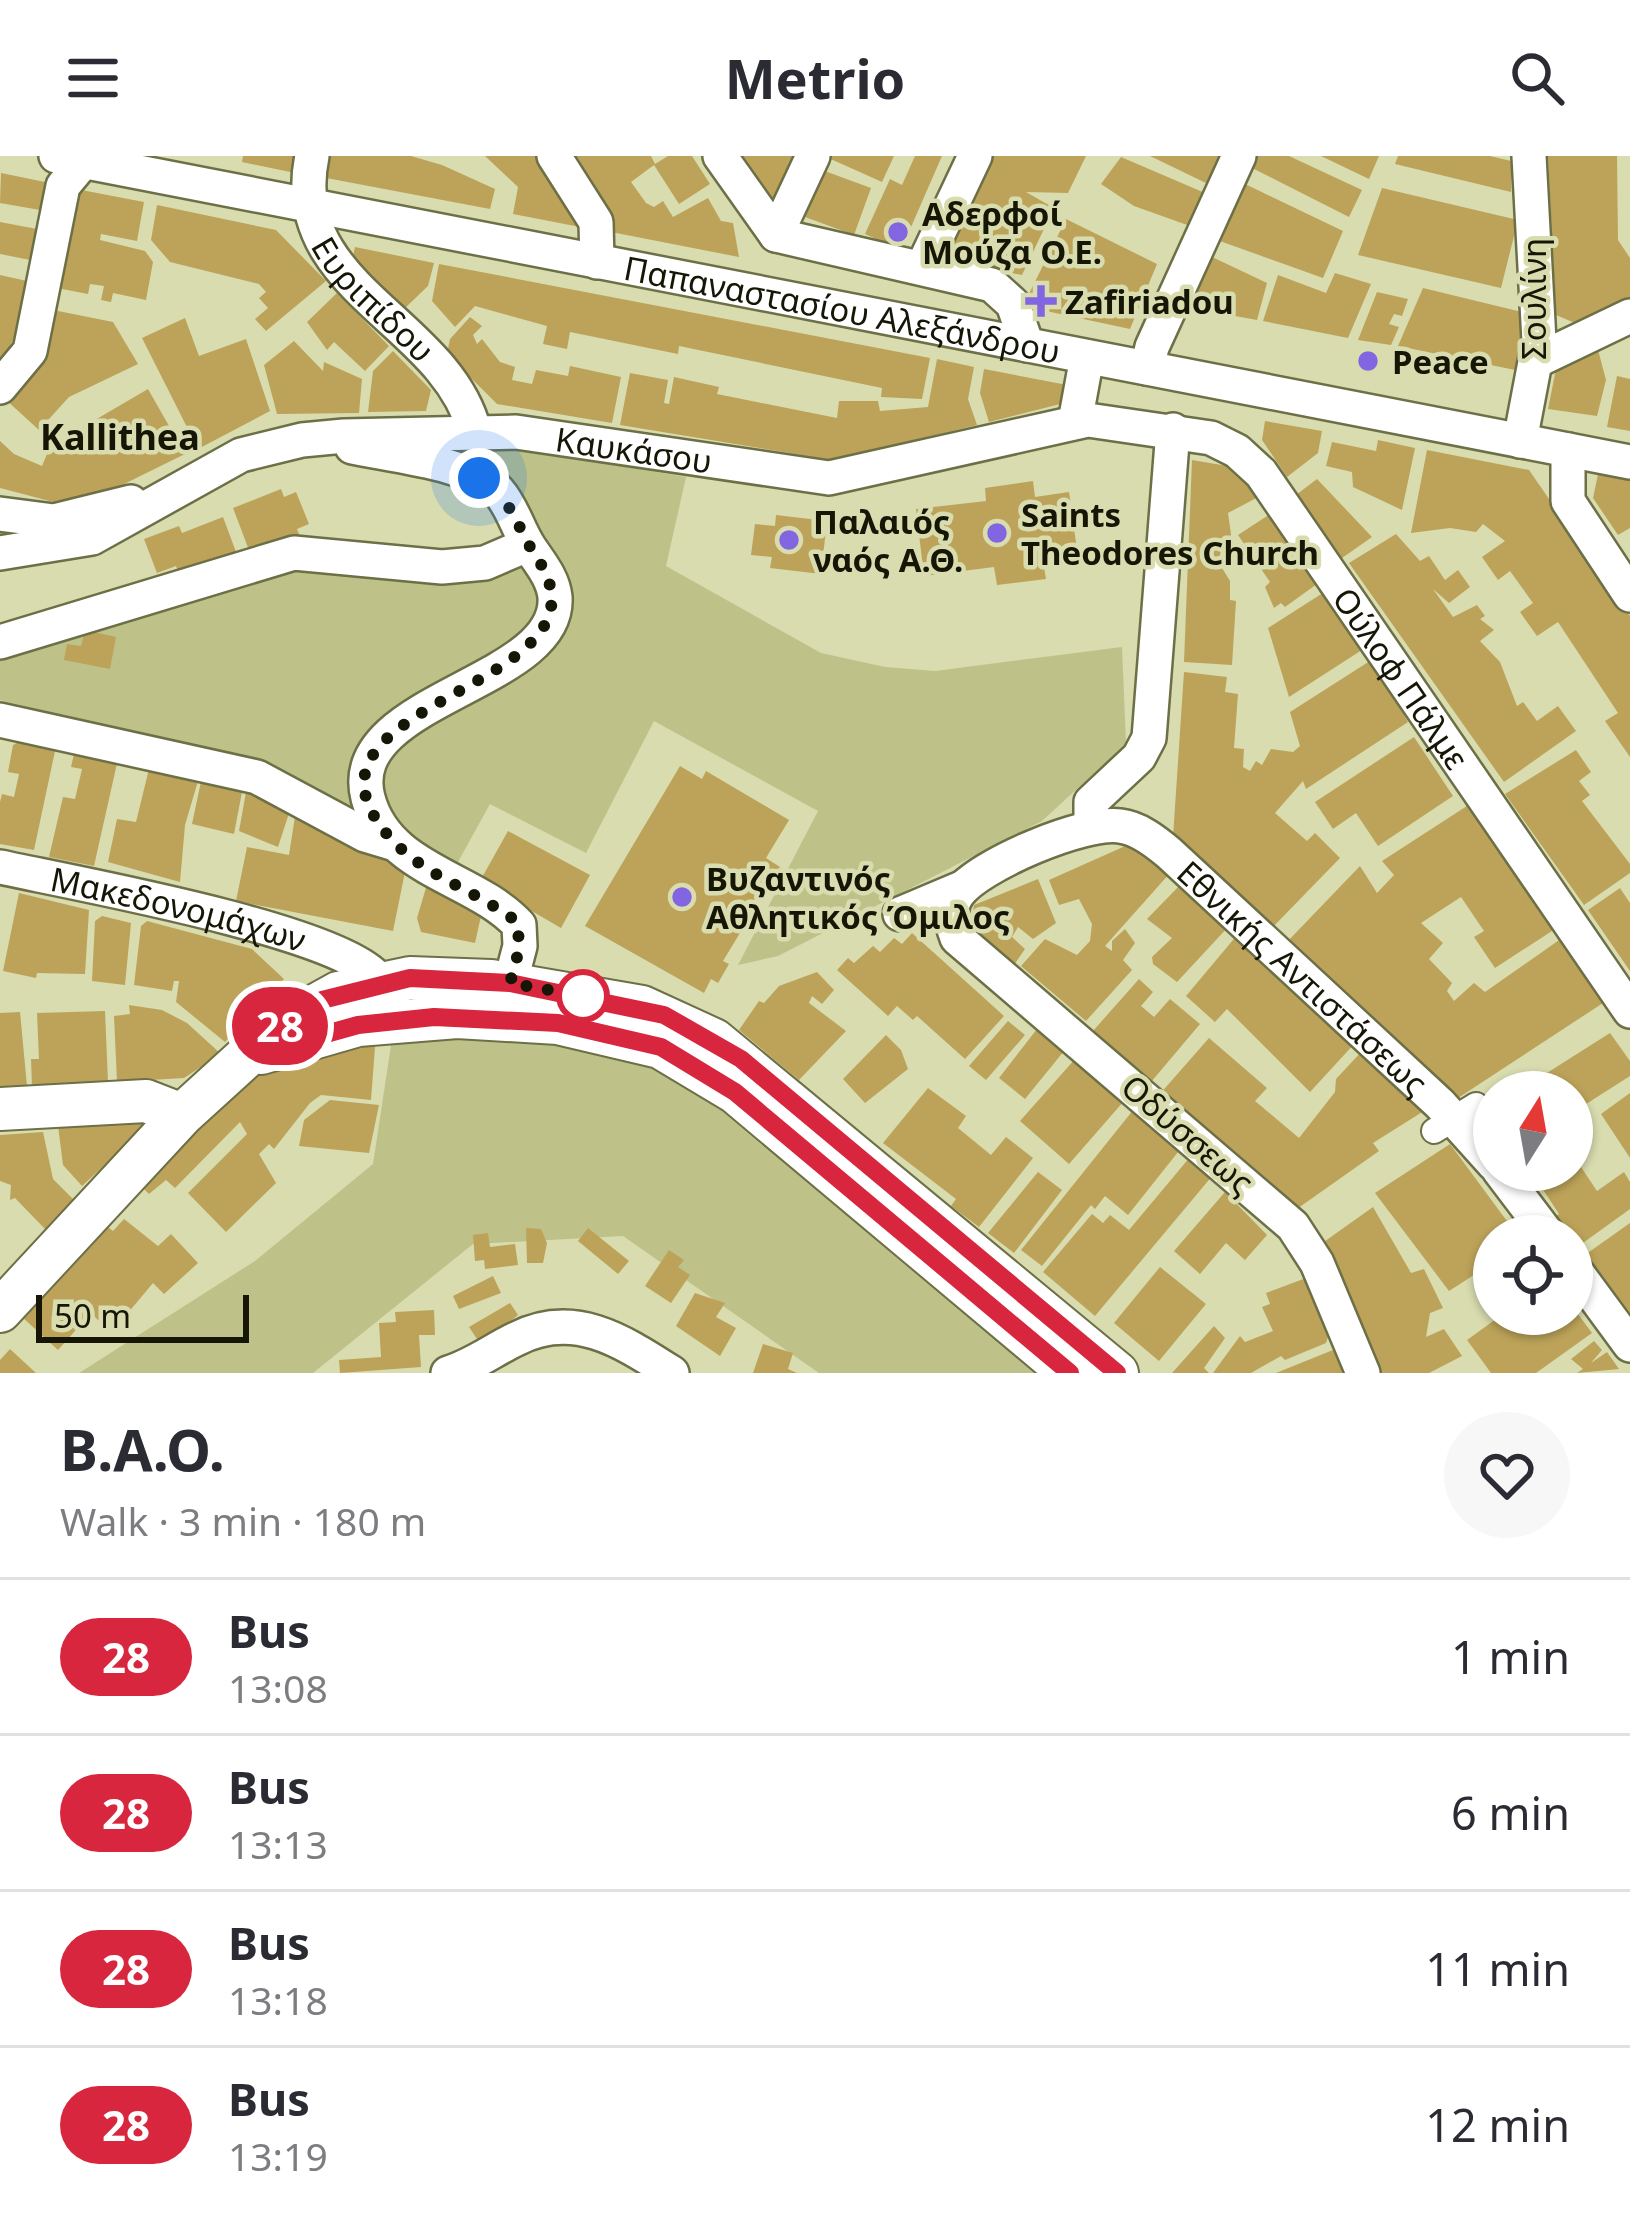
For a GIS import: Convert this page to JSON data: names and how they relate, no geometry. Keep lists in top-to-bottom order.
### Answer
{
  "streets": {
    "street": [
      "Ευριπίδου",
      "Σουλίνη",
      "Παπαναστασίου Αλεξάνδρου",
      "Καυκάσου",
      "Ούλοφ Πάλμε",
      "Μακεδονομάχων",
      "Εθνικής Αντιστάσεως",
      "Οδύσσεως"
    ]
  },
  "crossings": [
    ["Ευριπίδου", "Παπαναστασίου Αλεξάνδρου"],
    ["Ευριπίδου", "Καυκάσου"],
    ["Σουλίνη", "Παπαναστασίου Αλεξάνδρου"],
    ["Καυκάσου", "Ούλοφ Πάλμε"]
  ],
  "districts": ["Kallithea"],
  "places": {
    "other": [
      "Αδερφοί Μούζα Ο.Ε.",
      "Peace",
      "Saints Theodores Church",
      "Παλαιός ναός Α.Θ.",
      "Βυζαντινός Αθλητικός Όμιλος"
    ],
    "health": ["Zafiriadou"]
  },
  "lines": ["bus line 28"],
  "scale_bar": "50 m",
  "north": "top",
  "page": {
    "header": "Metrio",
    "on_map": "28",
    "scale": "50 m",
    "heading": ["Β.Α.Ο.", "Walk · 3 min · 180 m"],
    "list": [
      {
        "mark": "28",
        "name": "Bus",
        "note": "13:08",
        "value": "1 min"
      },
      {
        "mark": "28",
        "name": "Bus",
        "note": "13:13",
        "value": "6 min"
      },
      {
        "mark": "28",
        "name": "Bus",
        "note": "13:18",
        "value": "11 min"
      },
      {
        "mark": "28",
        "name": "Bus",
        "note": "13:19",
        "value": "12 min"
      }
    ]
  }
}
